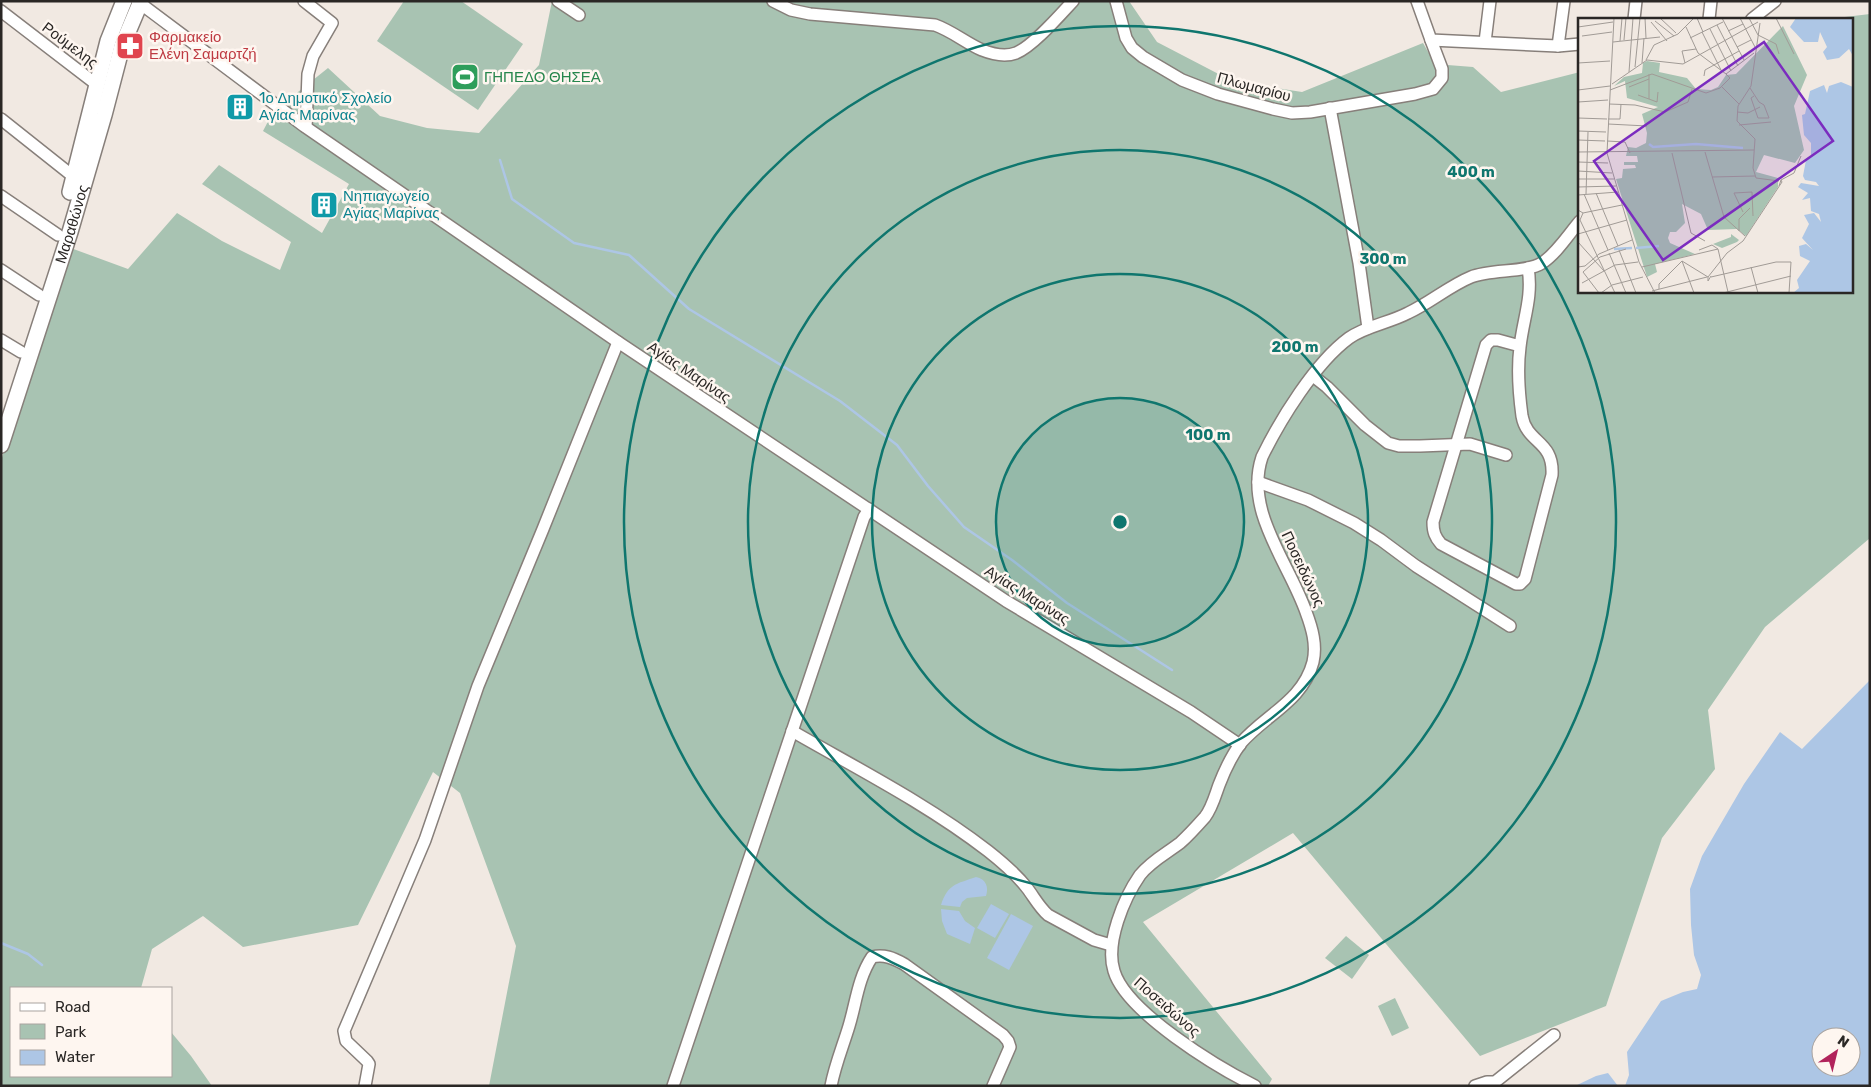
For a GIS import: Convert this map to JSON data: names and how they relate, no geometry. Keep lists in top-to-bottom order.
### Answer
{
  "streets": {
    "main road": ["Μαραθώνος"],
    "street": [
      "Ρούμελης",
      "Πλωμαρίου",
      "Αγίας Μαρίνας",
      "Ποσειδώνος"
    ]
  },
  "crossings": [
    ["Ρούμελης", "Μαραθώνος"],
    ["Μαραθώνος", "Αγίας Μαρίνας"],
    ["Αγίας Μαρίνας", "Ποσειδώνος"]
  ],
  "places": {
    "pharmacy": ["Φαρμακείο Ελένη Σαμαρτζή"],
    "sports": ["ΓΗΠΕΔΟ ΘΗΣΕΑ"],
    "building": ["1ο Δημοτικό Σχολείο Αγίας Μαρίνας", "Νηπιαγωγείο Αγίας Μαρίνας"]
  },
  "legend": ["Road", "Park", "Water"],
  "north": "top right",
  "rings": [
    "400 m",
    "300 m",
    "200 m",
    "100 m"
  ]
}
